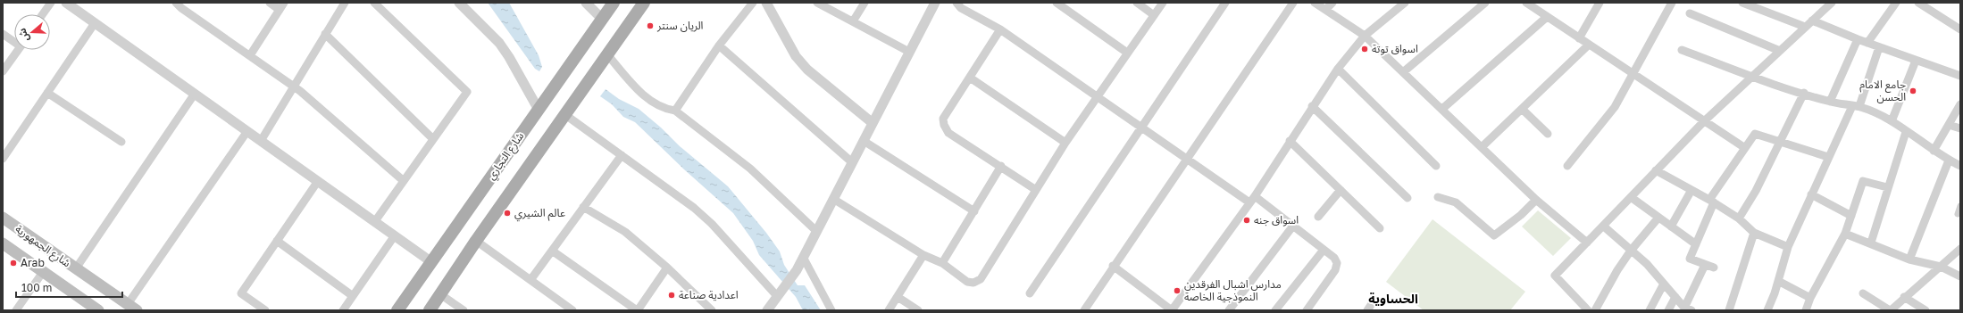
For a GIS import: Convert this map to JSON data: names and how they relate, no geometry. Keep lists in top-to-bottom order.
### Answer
{
  "streets": {
    "main road": ["شارع التجاري", "شارع الجمهورية"]
  },
  "districts": ["الحساوية"],
  "places": [
    "الريان سنتر",
    "اسواق توتة",
    "جامع الامام الحسن",
    "عالم الشيري",
    "اسواق جنه",
    "Arab",
    "مدارس اشبال الفرقدين النموذجية الخاصة",
    "اعدادية صناعة"
  ],
  "scale_bar": "100 m",
  "north": "left"
}
